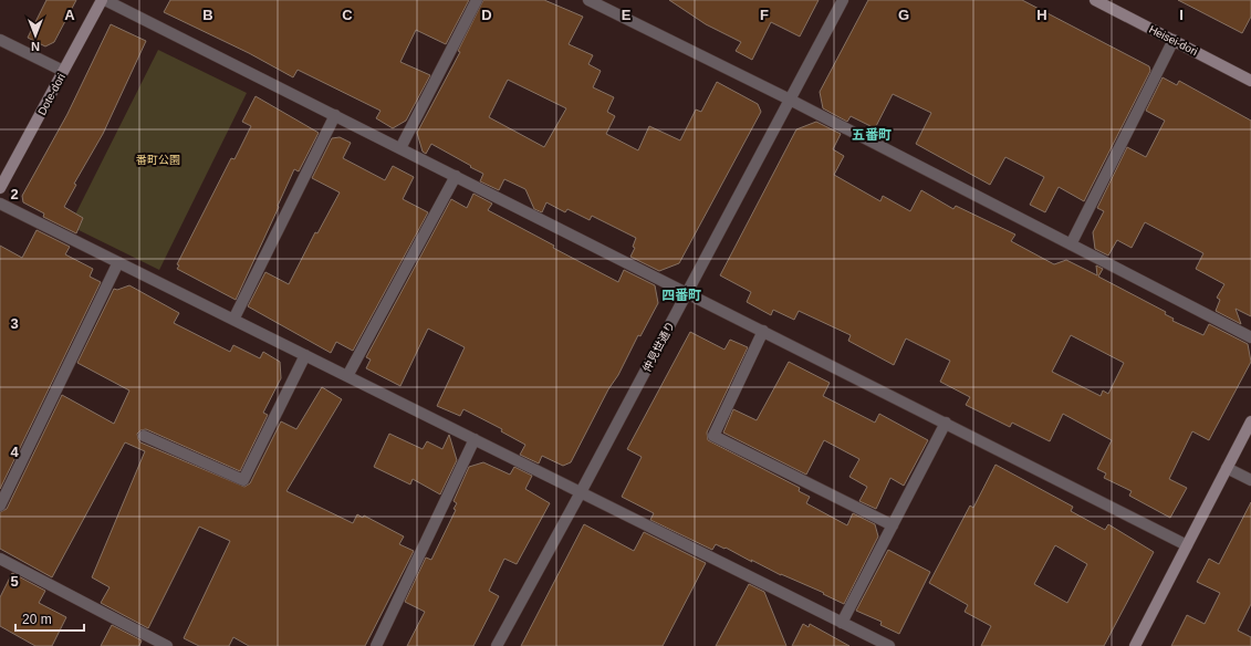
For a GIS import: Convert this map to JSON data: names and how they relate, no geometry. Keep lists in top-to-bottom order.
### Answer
{
  "streets": {
    "street": ["Heisei-dori", "Dote-dori", "仲見世通り"]
  },
  "districts": ["五番町", "四番町"],
  "parks": ["番町公園"],
  "scale_bar": "20 m",
  "north": "bottom",
  "grid": {
    "columns": [
      "A",
      "B",
      "C",
      "D",
      "E",
      "F",
      "G",
      "H",
      "I"
    ],
    "rows": [
      "2",
      "3",
      "4",
      "5"
    ]
  }
}
